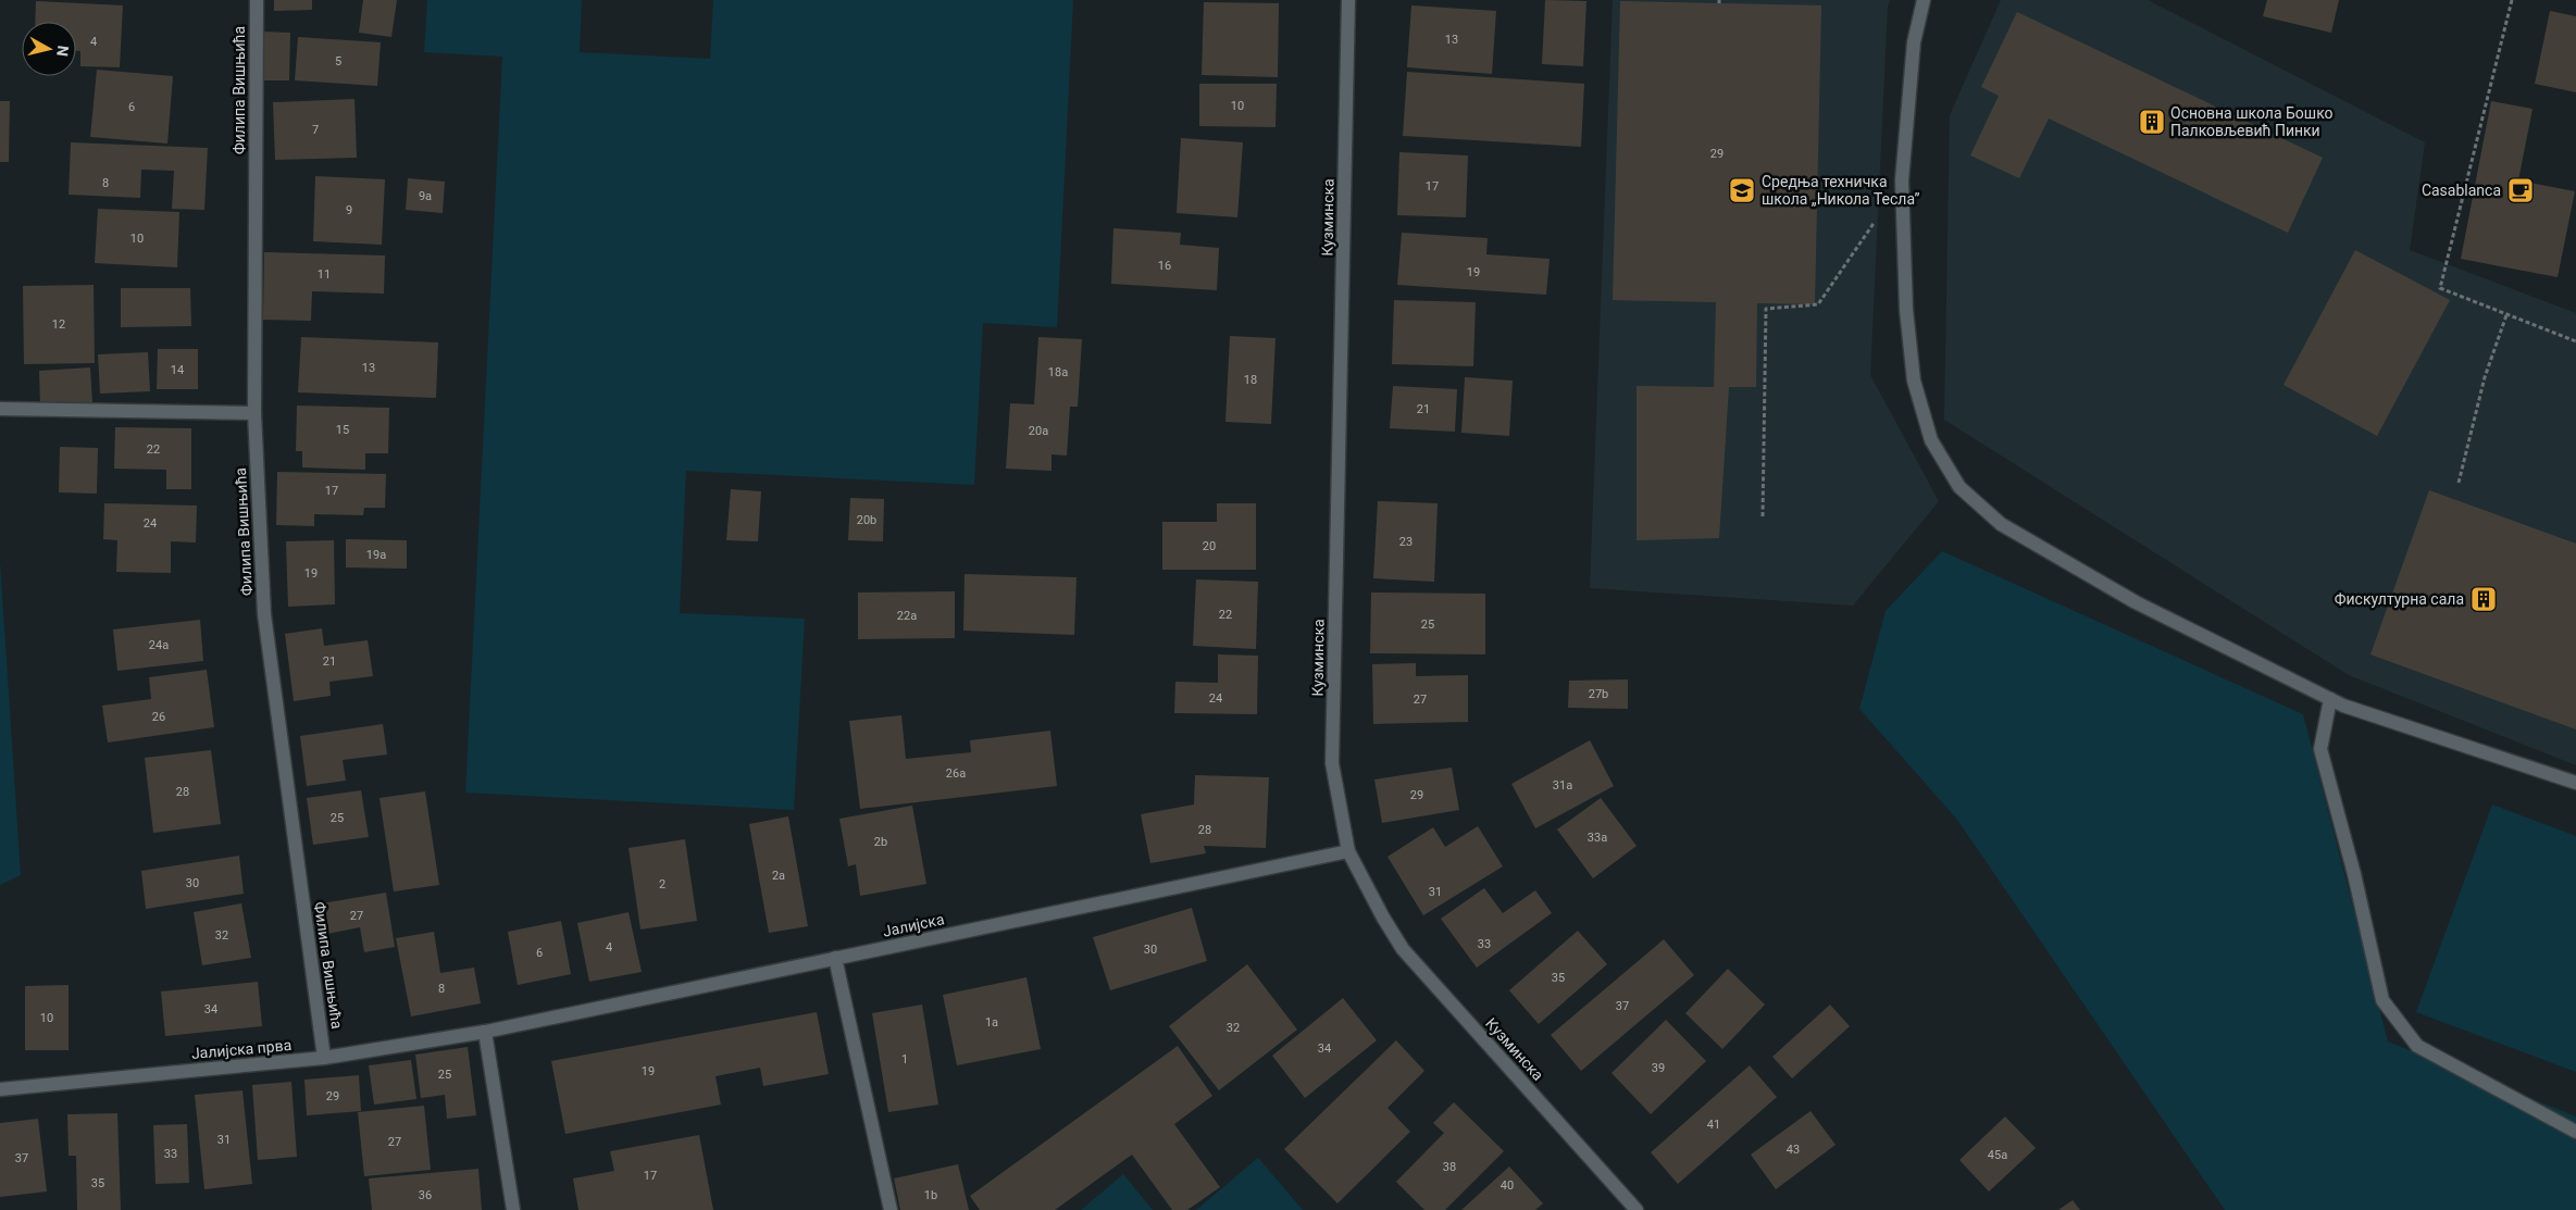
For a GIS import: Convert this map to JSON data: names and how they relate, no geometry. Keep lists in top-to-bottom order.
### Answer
{
  "streets": {
    "street": [
      "Филипа Вишњића",
      "Кузминска",
      "Јалијска",
      "Јалијска прва"
    ]
  },
  "crossings": [
    ["Филипа Вишњића", "Јалијска прва"],
    ["Кузминска", "Јалијска"],
    ["Јалијска", "Јалијска прва"]
  ],
  "places": {
    "building": ["Основна школа Бошко Палковљевић Пинки", "Фискултурна сала"],
    "school or university": ["Средња техничка школа „Никола Тесла”"],
    "cafe": ["Casablanca"]
  },
  "house_numbers": [
    "13",
    "4",
    "5",
    "10",
    "6",
    "7",
    "29",
    "8",
    "17",
    "9a",
    "9",
    "10",
    "16",
    "19",
    "11",
    "12",
    "13",
    "14",
    "18a",
    "18",
    "21",
    "15",
    "20a",
    "22",
    "17",
    "20b",
    "24",
    "23",
    "20",
    "19a",
    "19",
    "22",
    "22a",
    "25",
    "24a",
    "21",
    "27b",
    "24",
    "27",
    "26",
    "26a",
    "31a",
    "28",
    "29",
    "25",
    "28",
    "33a",
    "2b",
    "2a",
    "30",
    "2",
    "31",
    "27",
    "32",
    "33",
    "4",
    "30",
    "6",
    "35",
    "8",
    "37",
    "34",
    "10",
    "1a",
    "32",
    "34",
    "1",
    "39",
    "19",
    "25",
    "29",
    "41",
    "31",
    "27",
    "43",
    "33",
    "45a",
    "37",
    "38",
    "17",
    "35",
    "40",
    "36",
    "1b"
  ],
  "north": "right"
}
